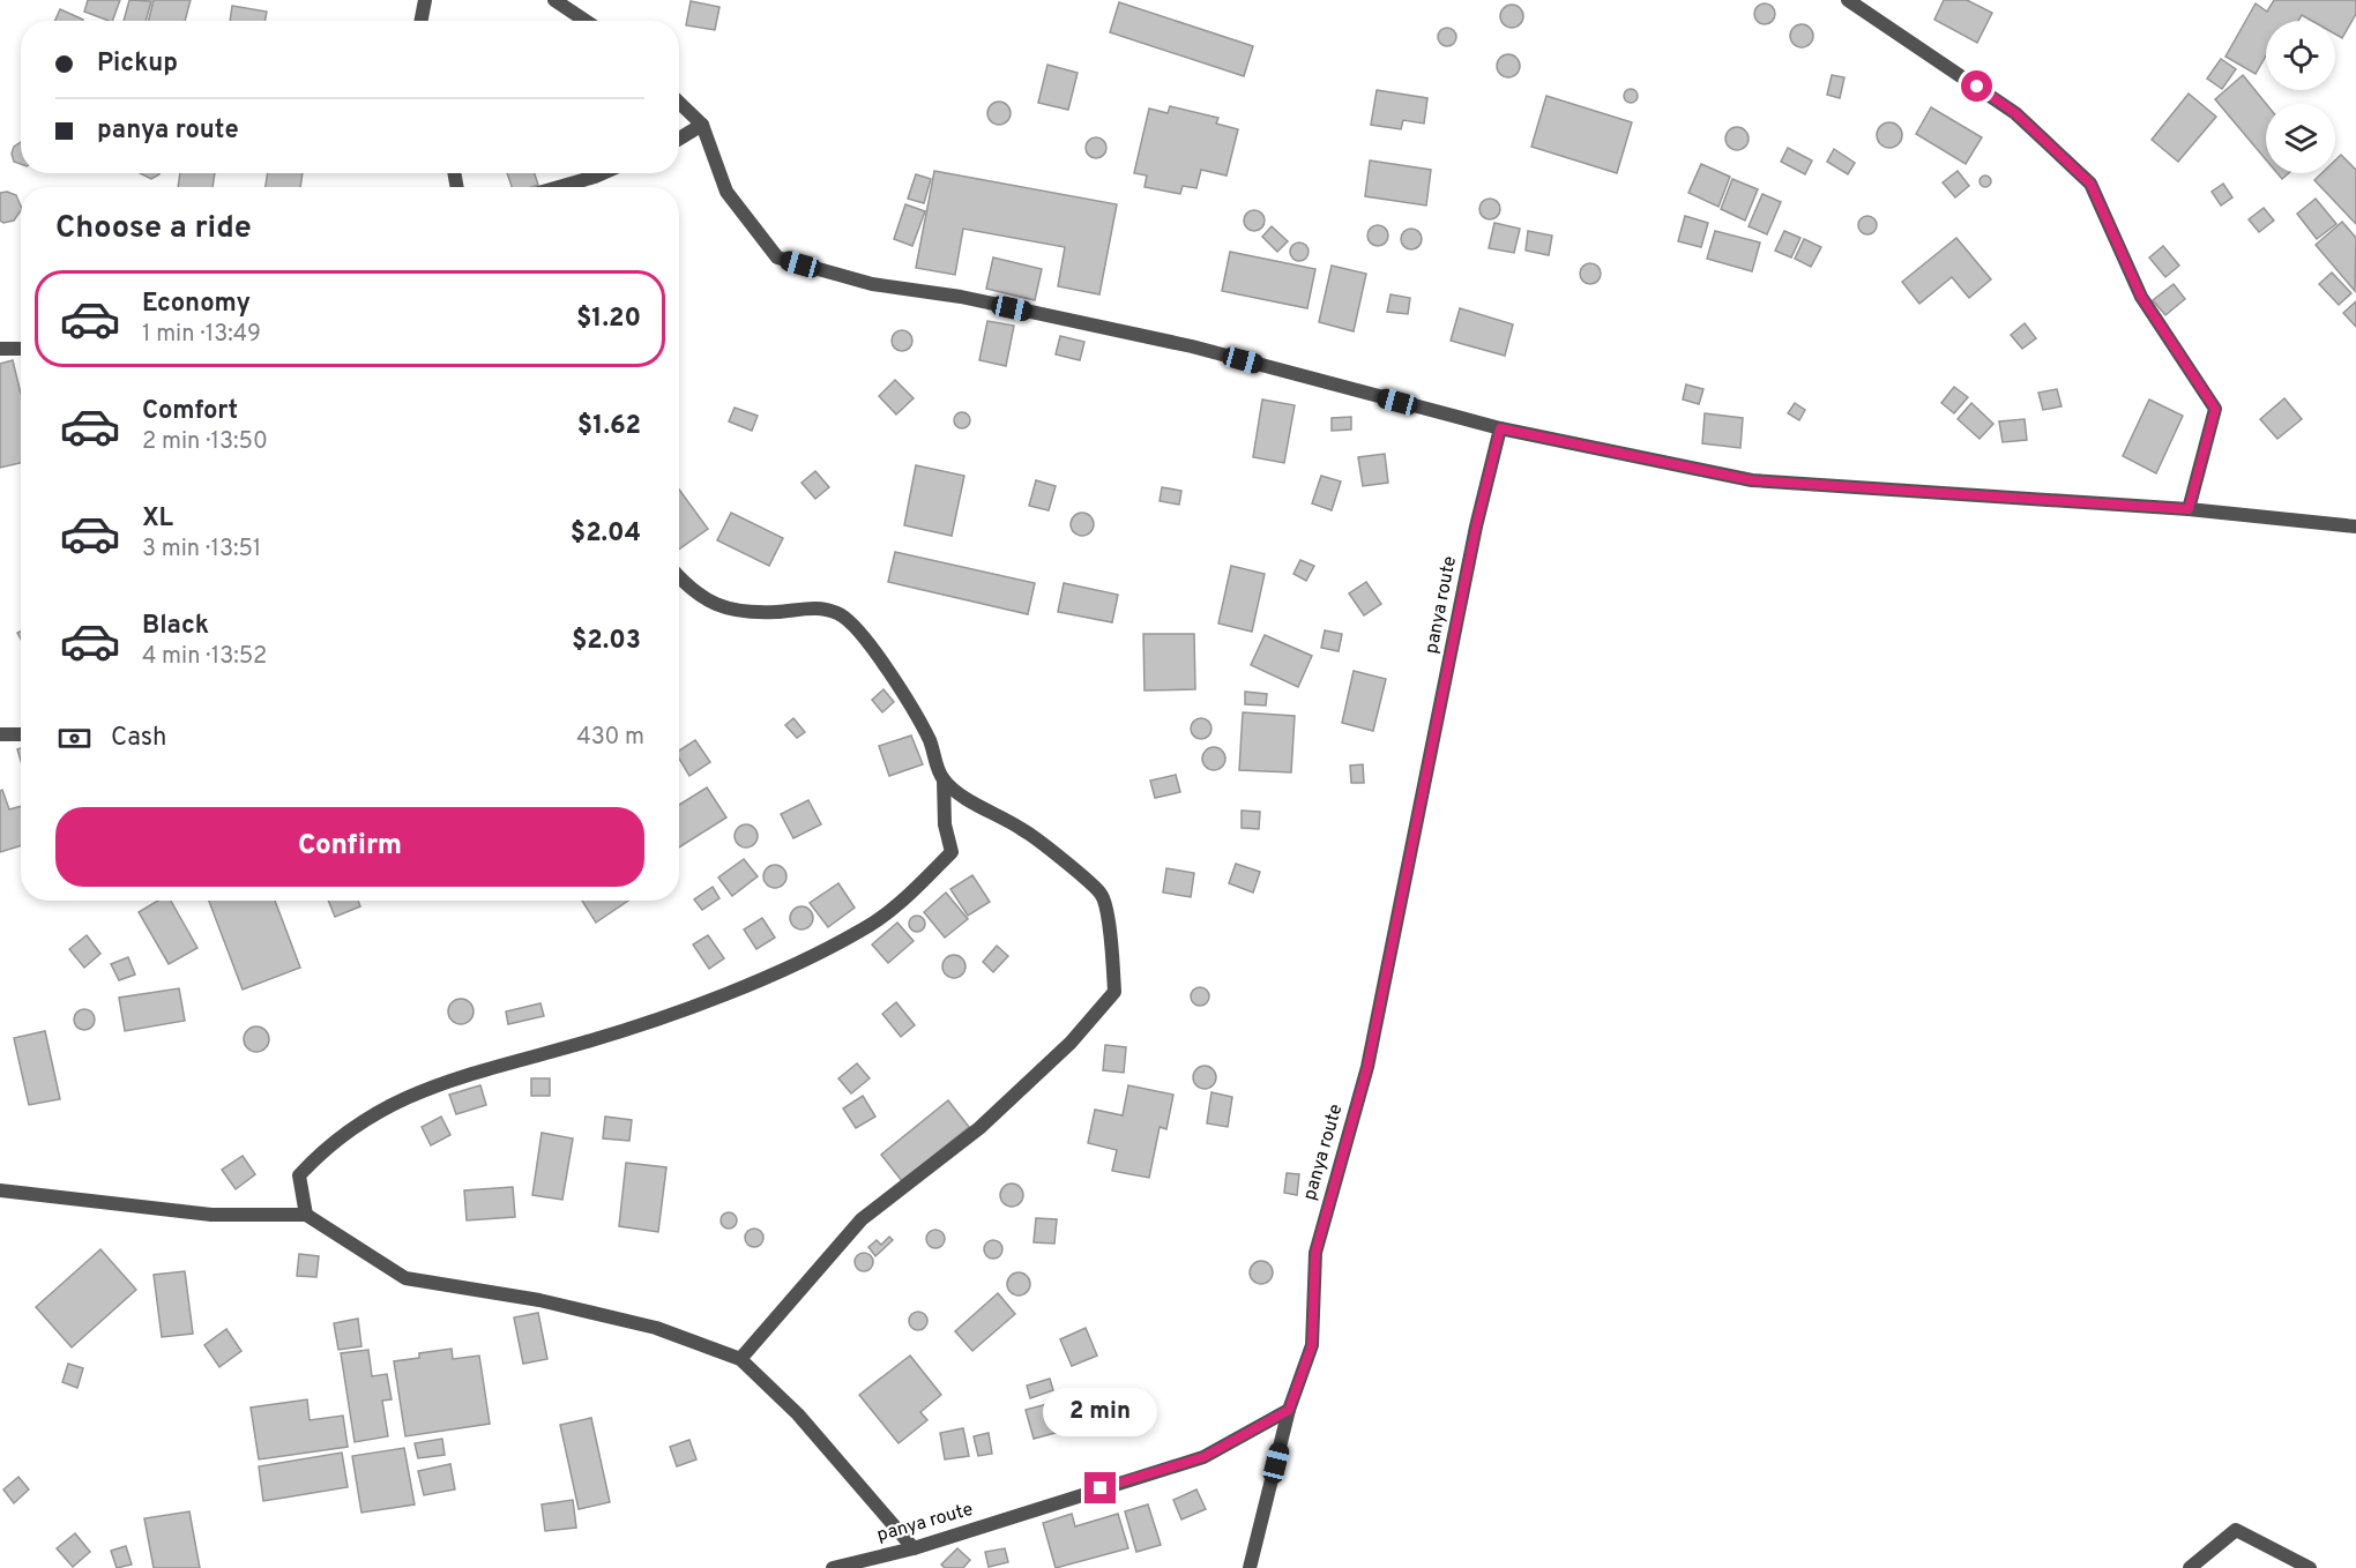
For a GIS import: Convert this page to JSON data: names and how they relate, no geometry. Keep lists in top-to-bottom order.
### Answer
{
  "streets": {
    "street": ["panya route"]
  },
  "page": {
    "banner": ["Pickup", "panya route"],
    "heading": "Choose a ride",
    "list": [
      {
        "name": "Economy",
        "note": "1 min · 13:49",
        "value": "$1.20"
      },
      {
        "name": "Comfort",
        "note": "2 min · 13:50",
        "value": "$1.62"
      },
      {
        "name": "XL",
        "note": "3 min · 13:51",
        "value": "$2.04"
      },
      {
        "name": "Black",
        "note": "4 min · 13:52",
        "value": "$2.03"
      }
    ],
    "pay": ["Cash", "430 m"],
    "buttons": "Confirm",
    "bubble": "2 min"
  }
}
